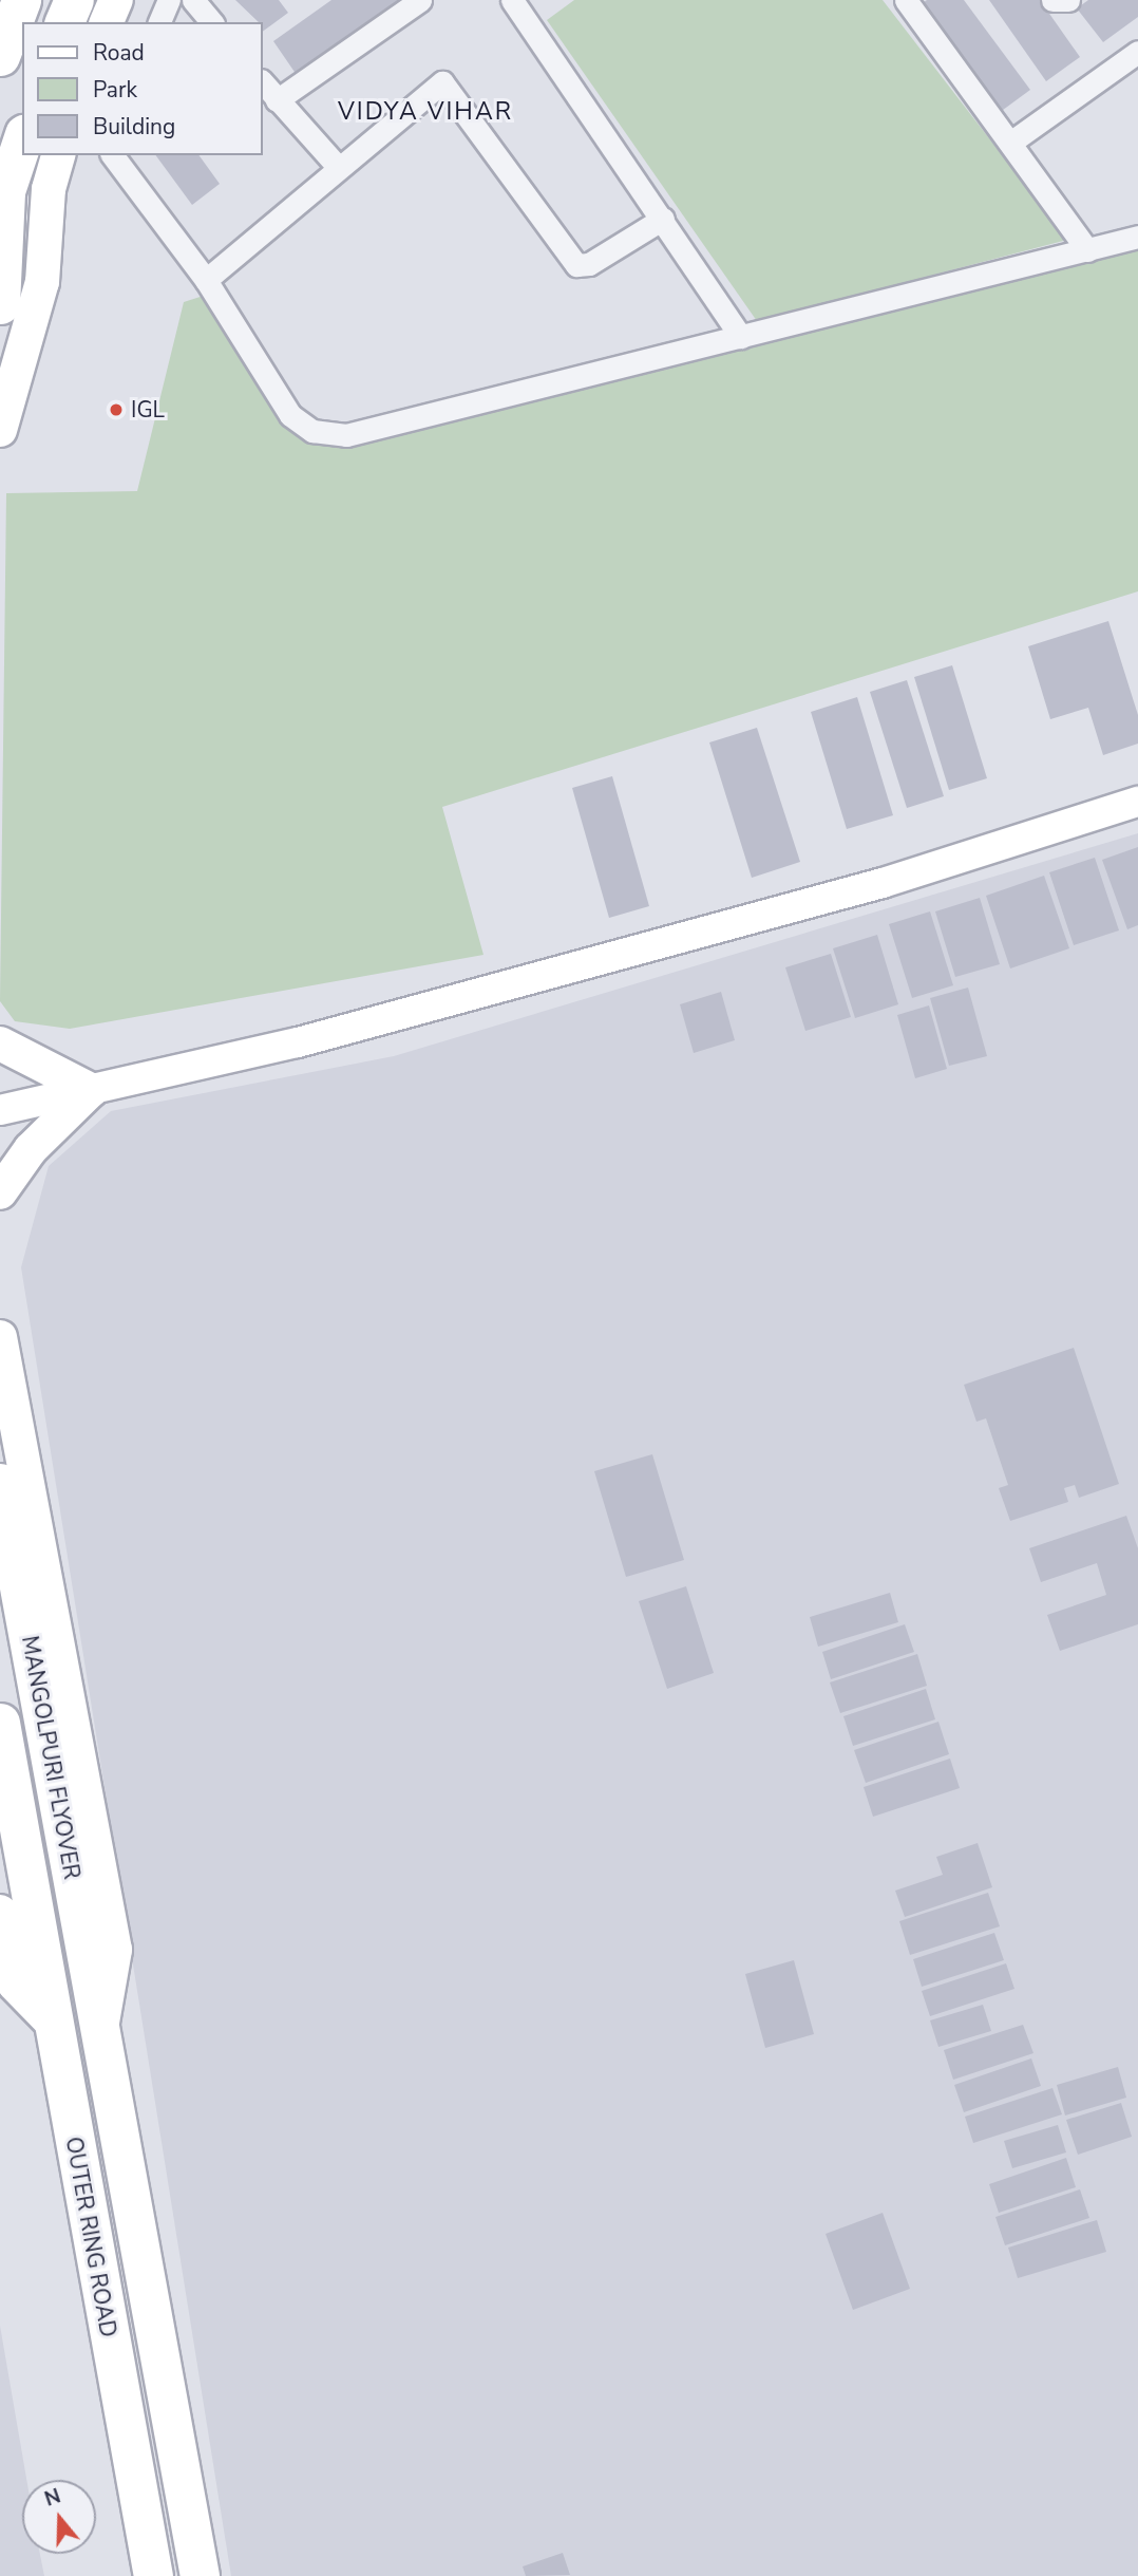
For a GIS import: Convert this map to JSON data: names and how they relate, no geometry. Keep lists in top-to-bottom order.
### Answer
{
  "streets": {
    "highway": ["MANGOLPURI FLYOVER", "OUTER RING ROAD"]
  },
  "crossings": [
    ["MANGOLPURI FLYOVER", "OUTER RING ROAD"]
  ],
  "districts": ["VIDYA VIHAR"],
  "places": ["IGL"],
  "legend": ["Road", "Park", "Building"],
  "north": "top"
}
